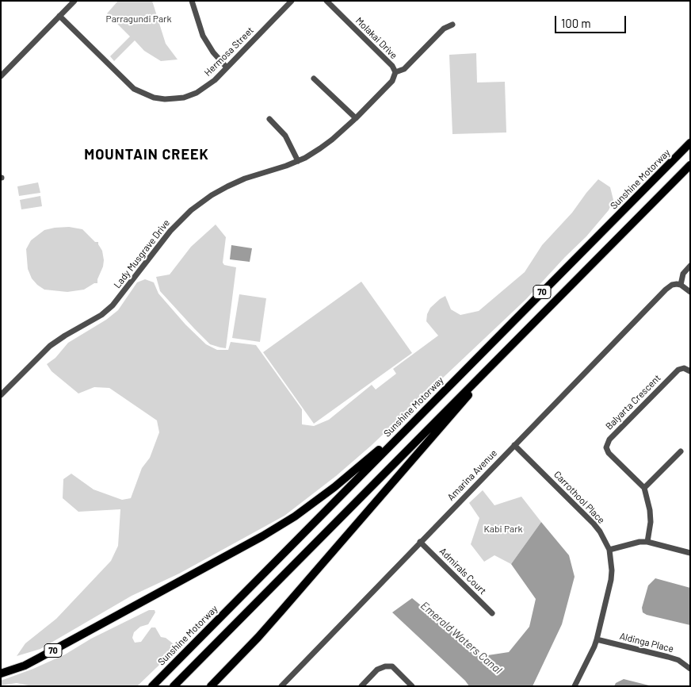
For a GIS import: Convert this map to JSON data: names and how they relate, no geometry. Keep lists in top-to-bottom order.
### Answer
{
  "streets": {
    "highway": ["Sunshine Motorway", "70"],
    "street": [
      "Molakai Drive",
      "Hermosa Street",
      "Lady Musgrave Drive",
      "Balyarta Crescent",
      "Amarina Avenue",
      "Carrothool Place",
      "Admirals Court",
      "Aldinga Place"
    ]
  },
  "crossings": [
    ["Molakai Drive", "Lady Musgrave Drive"],
    ["Sunshine Motorway", "70"],
    ["Amarina Avenue", "Carrothool Place"],
    ["Amarina Avenue", "Admirals Court"],
    ["Carrothool Place", "Aldinga Place"]
  ],
  "districts": ["MOUNTAIN CREEK"],
  "water": ["Emerald Waters Canal"],
  "parks": ["Parragundi Park", "Kabi Park"],
  "scale_bar": "100 m"
}
